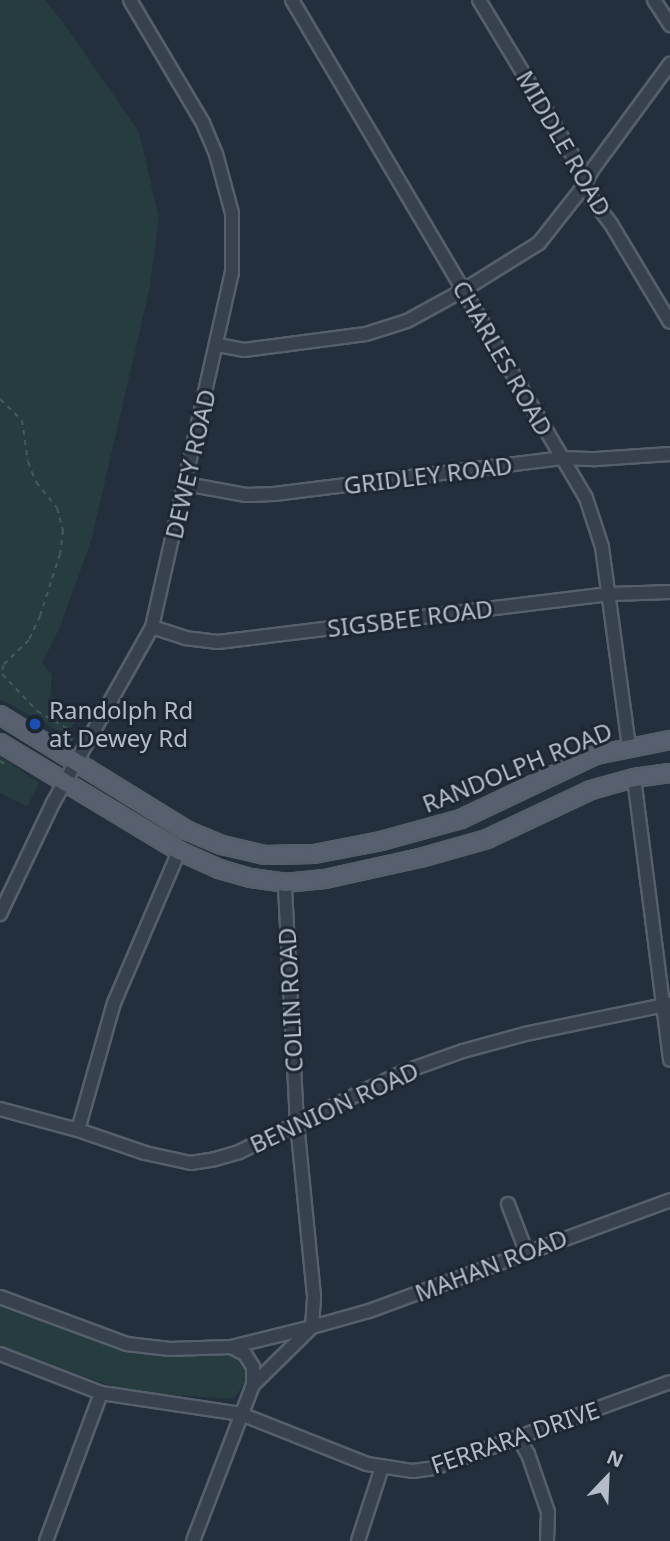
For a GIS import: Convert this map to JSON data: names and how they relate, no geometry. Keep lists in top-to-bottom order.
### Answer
{
  "streets": {
    "main road": ["RANDOLPH ROAD"],
    "street": [
      "MIDDLE ROAD",
      "CHARLES ROAD",
      "DEWEY ROAD",
      "GRIDLEY ROAD",
      "SIGSBEE ROAD",
      "COLIN ROAD",
      "BENNION ROAD",
      "MAHAN ROAD",
      "FERRARA DRIVE"
    ]
  },
  "crossings": [
    ["CHARLES ROAD", "GRIDLEY ROAD"],
    ["CHARLES ROAD", "SIGSBEE ROAD"],
    ["CHARLES ROAD", "RANDOLPH ROAD"],
    ["DEWEY ROAD", "GRIDLEY ROAD"],
    ["DEWEY ROAD", "SIGSBEE ROAD"],
    ["DEWEY ROAD", "RANDOLPH ROAD"],
    ["RANDOLPH ROAD", "COLIN ROAD"],
    ["COLIN ROAD", "BENNION ROAD"],
    ["COLIN ROAD", "MAHAN ROAD"],
    ["MAHAN ROAD", "FERRARA DRIVE"]
  ],
  "places": ["Randolph Rd at Dewey Rd"],
  "north": "top right"
}
